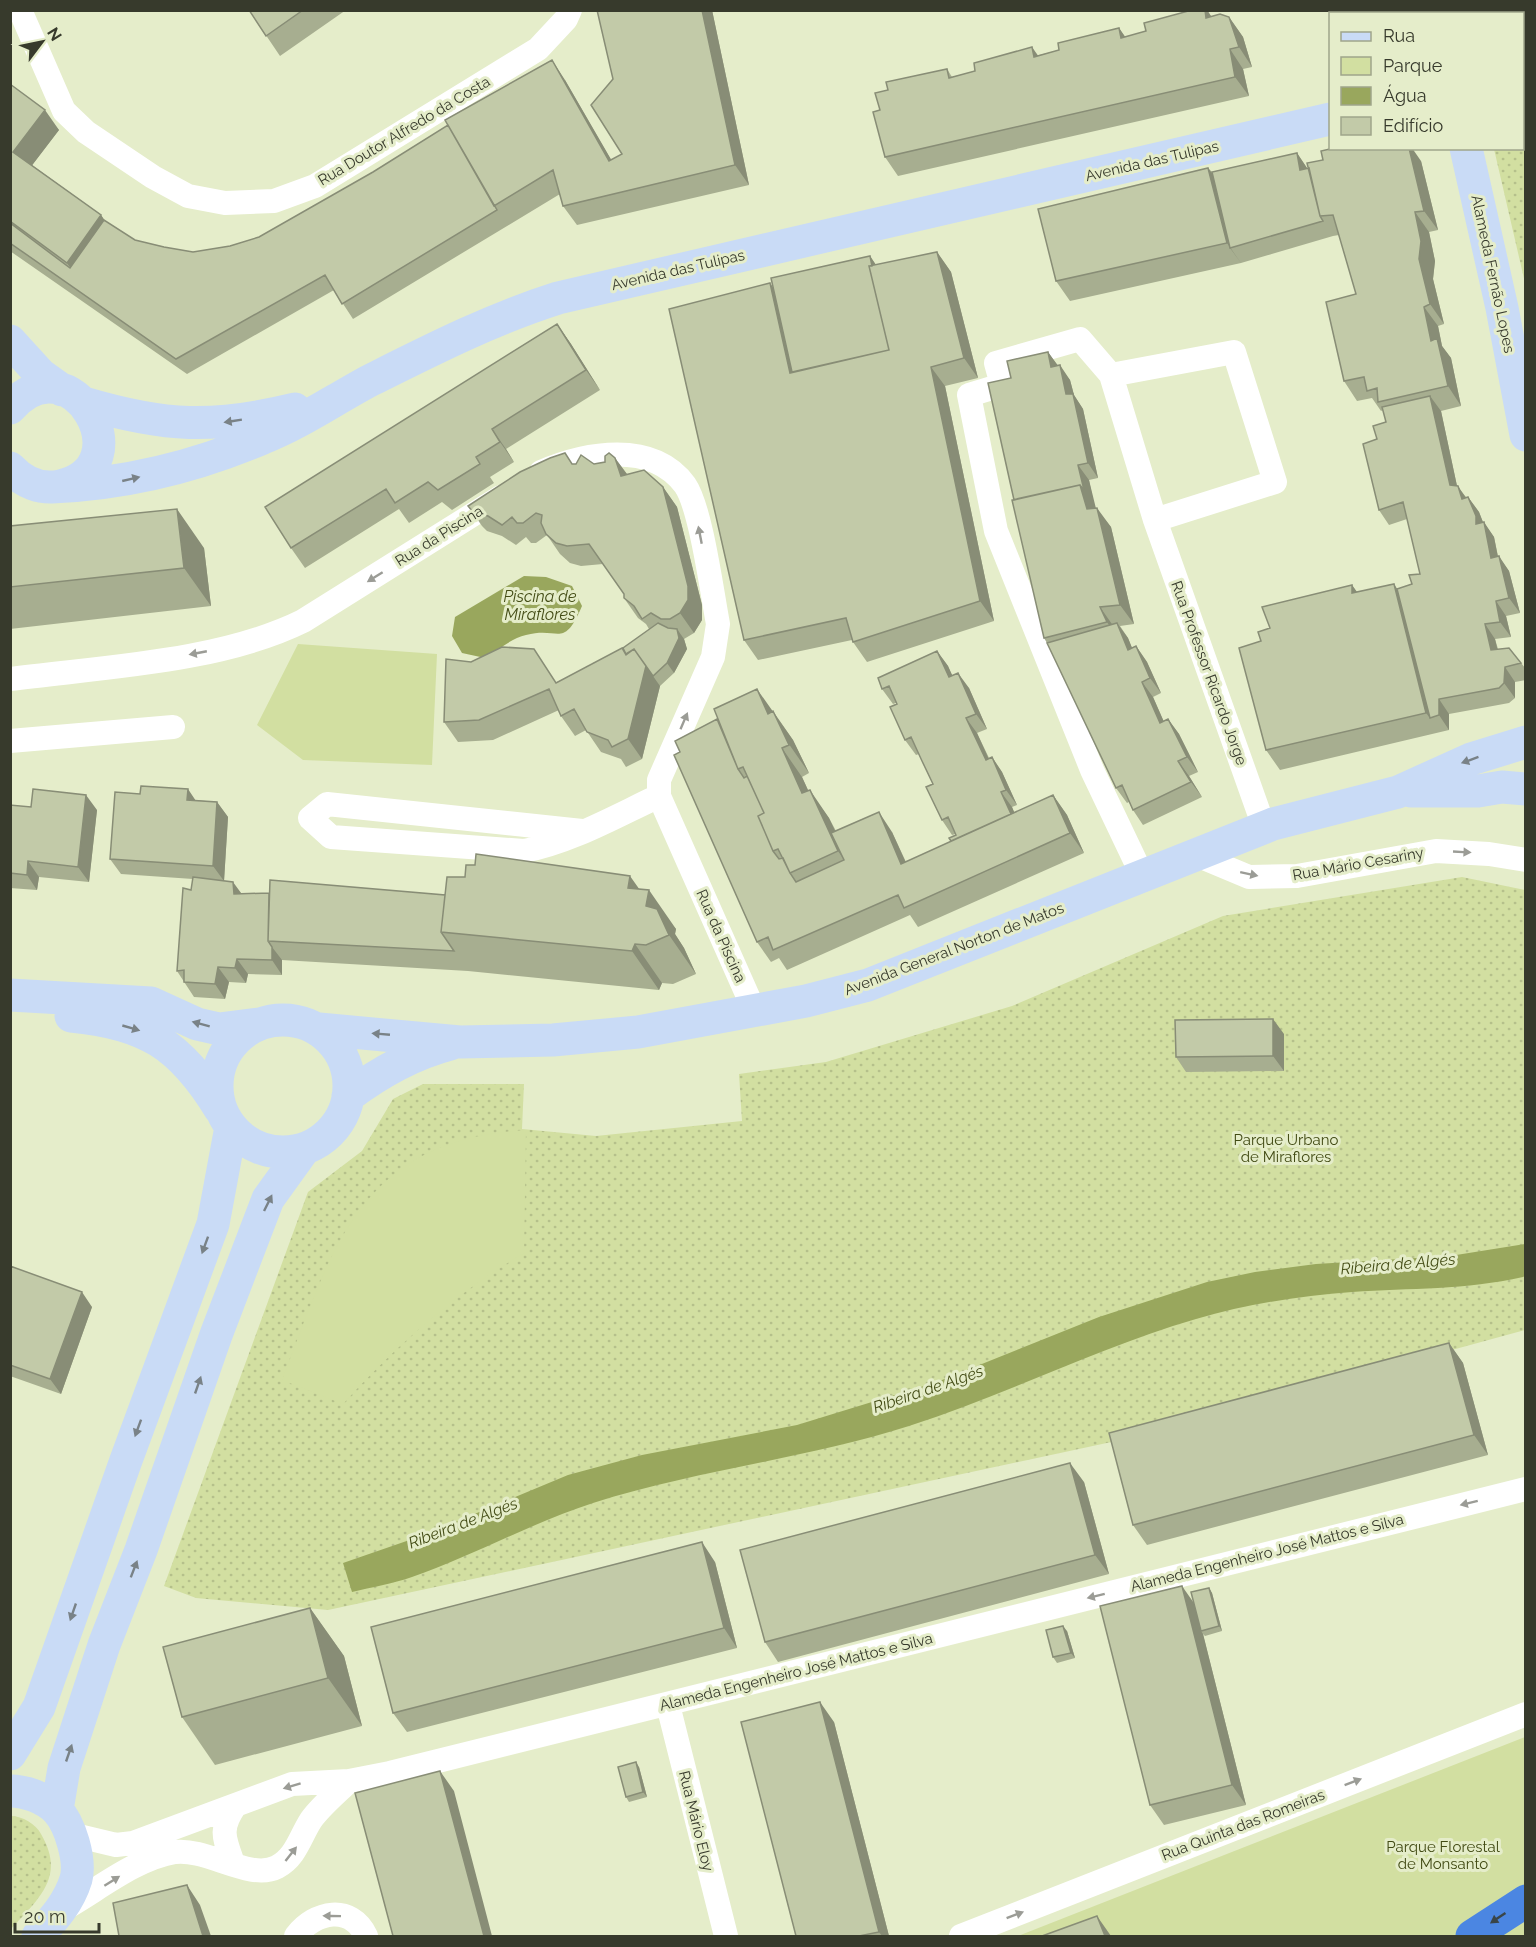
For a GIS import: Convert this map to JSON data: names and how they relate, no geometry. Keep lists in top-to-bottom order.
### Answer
{
  "streets": {
    "street": [
      "Rua Doutor Alfredo da Costa",
      "Avenida das Tulipas",
      "Alameda Fernão Lopes",
      "Rua da Piscina",
      "Rua Professor Ricardo Jorge",
      "Rua Mário Cesariny",
      "Avenida General Norton de Matos",
      "Alameda Engenheiro José Mattos e Silva",
      "Rua Mário Eloy",
      "Rua Quinta das Romeiras"
    ]
  },
  "crossings": [
    ["Rua da Piscina", "Avenida General Norton de Matos"],
    ["Rua Professor Ricardo Jorge", "Avenida General Norton de Matos"],
    ["Rua Mário Cesariny", "Avenida General Norton de Matos"],
    ["Alameda Engenheiro José Mattos e Silva", "Rua Mário Eloy"]
  ],
  "one_way": ["Rua Mário Cesariny", "Alameda Engenheiro José Mattos e Silva", "Rua Quinta das Romeiras"],
  "water": ["Piscina de Miraflores", "Ribeira de Algés"],
  "parks": ["Parque Urbano de Miraflores", "Parque Florestal de Monsanto"],
  "legend": [
    "Rua",
    "Parque",
    "Água",
    "Edifício"
  ],
  "scale_bar": "20 m",
  "north": "top right"
}
